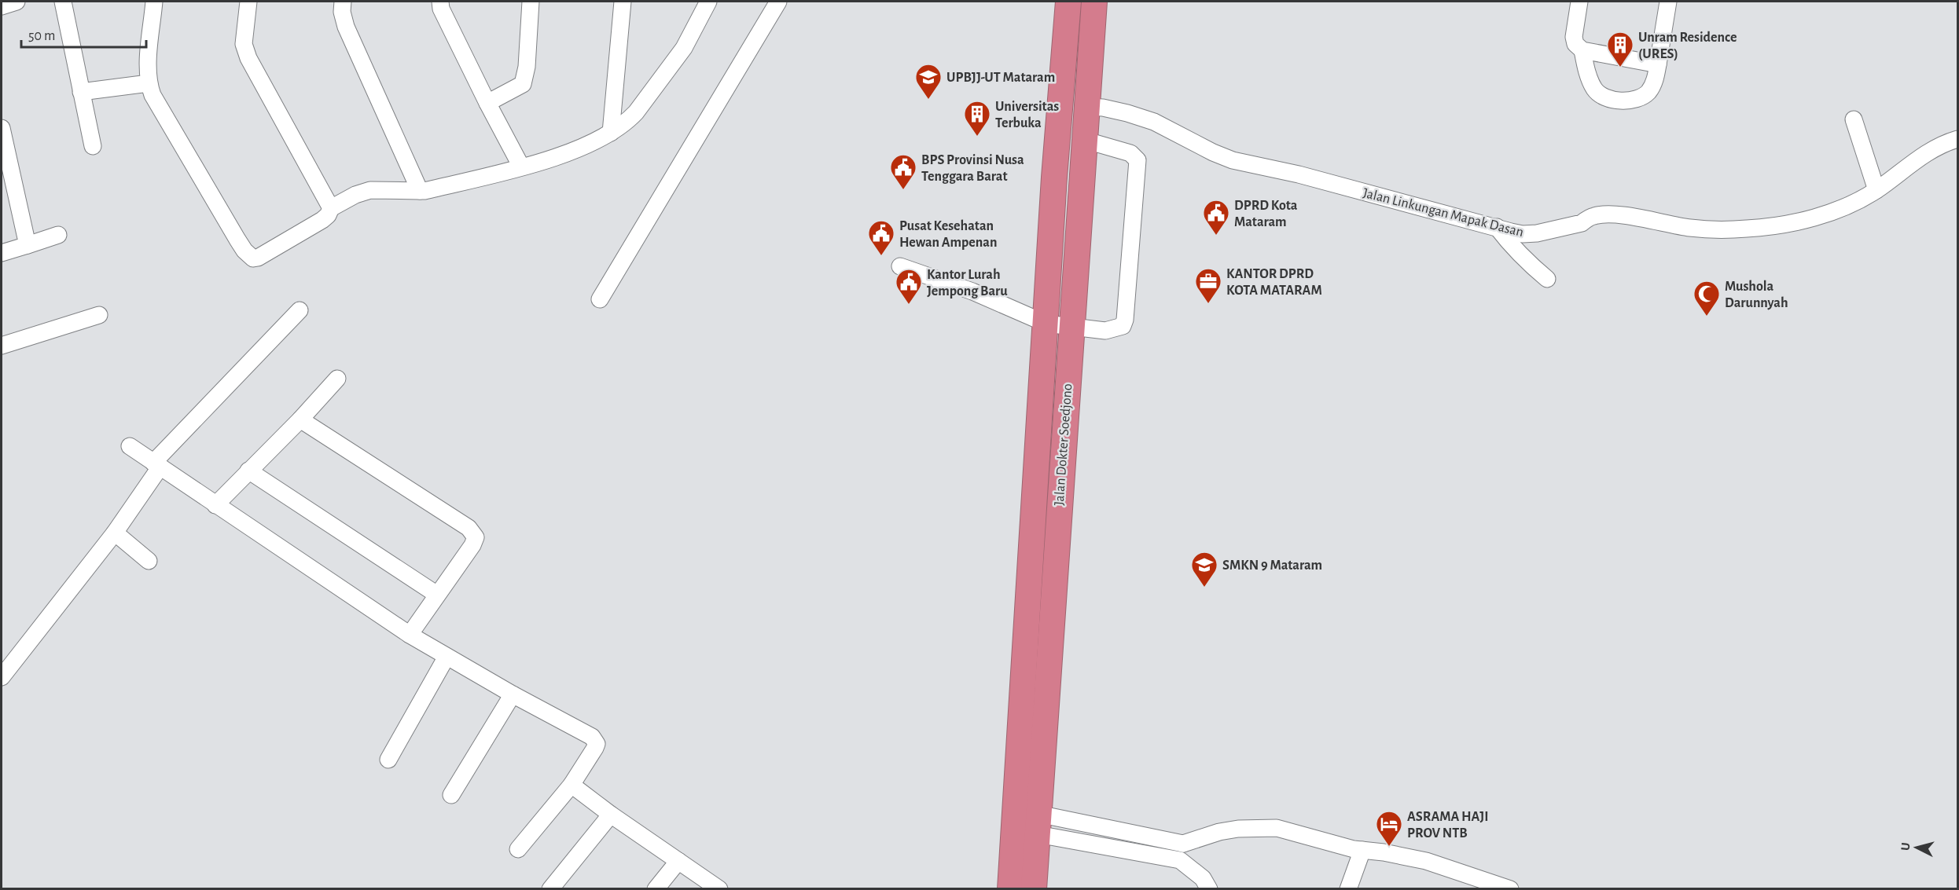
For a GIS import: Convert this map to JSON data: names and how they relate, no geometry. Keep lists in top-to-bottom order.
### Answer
{
  "streets": {
    "highway": ["Jalan Dokter Soedjono"],
    "street": ["Jalan Linkungan Mapak Dasan"]
  },
  "crossings": [
    ["Jalan Linkungan Mapak Dasan", "Jalan Dokter Soedjono"]
  ],
  "places": {
    "building": ["Unram Residence (URES)", "Universitas Terbuka"],
    "school or university": ["UPBJJ-UT Mataram", "SMKN 9 Mataram"],
    "public building": [
      "BPS Provinsi Nusa Tenggara Barat",
      "DPRD Kota Mataram",
      "Pusat Kesehatan Hewan Ampenan",
      "Kantor Lurah Jempong Baru"
    ],
    "office": ["KANTOR DPRD KOTA MATARAM"],
    "mosque": ["Mushola Darunnyah"],
    "hotel": ["ASRAMA HAJI PROV NTB"]
  },
  "scale_bar": "50 m",
  "north": "left"
}
